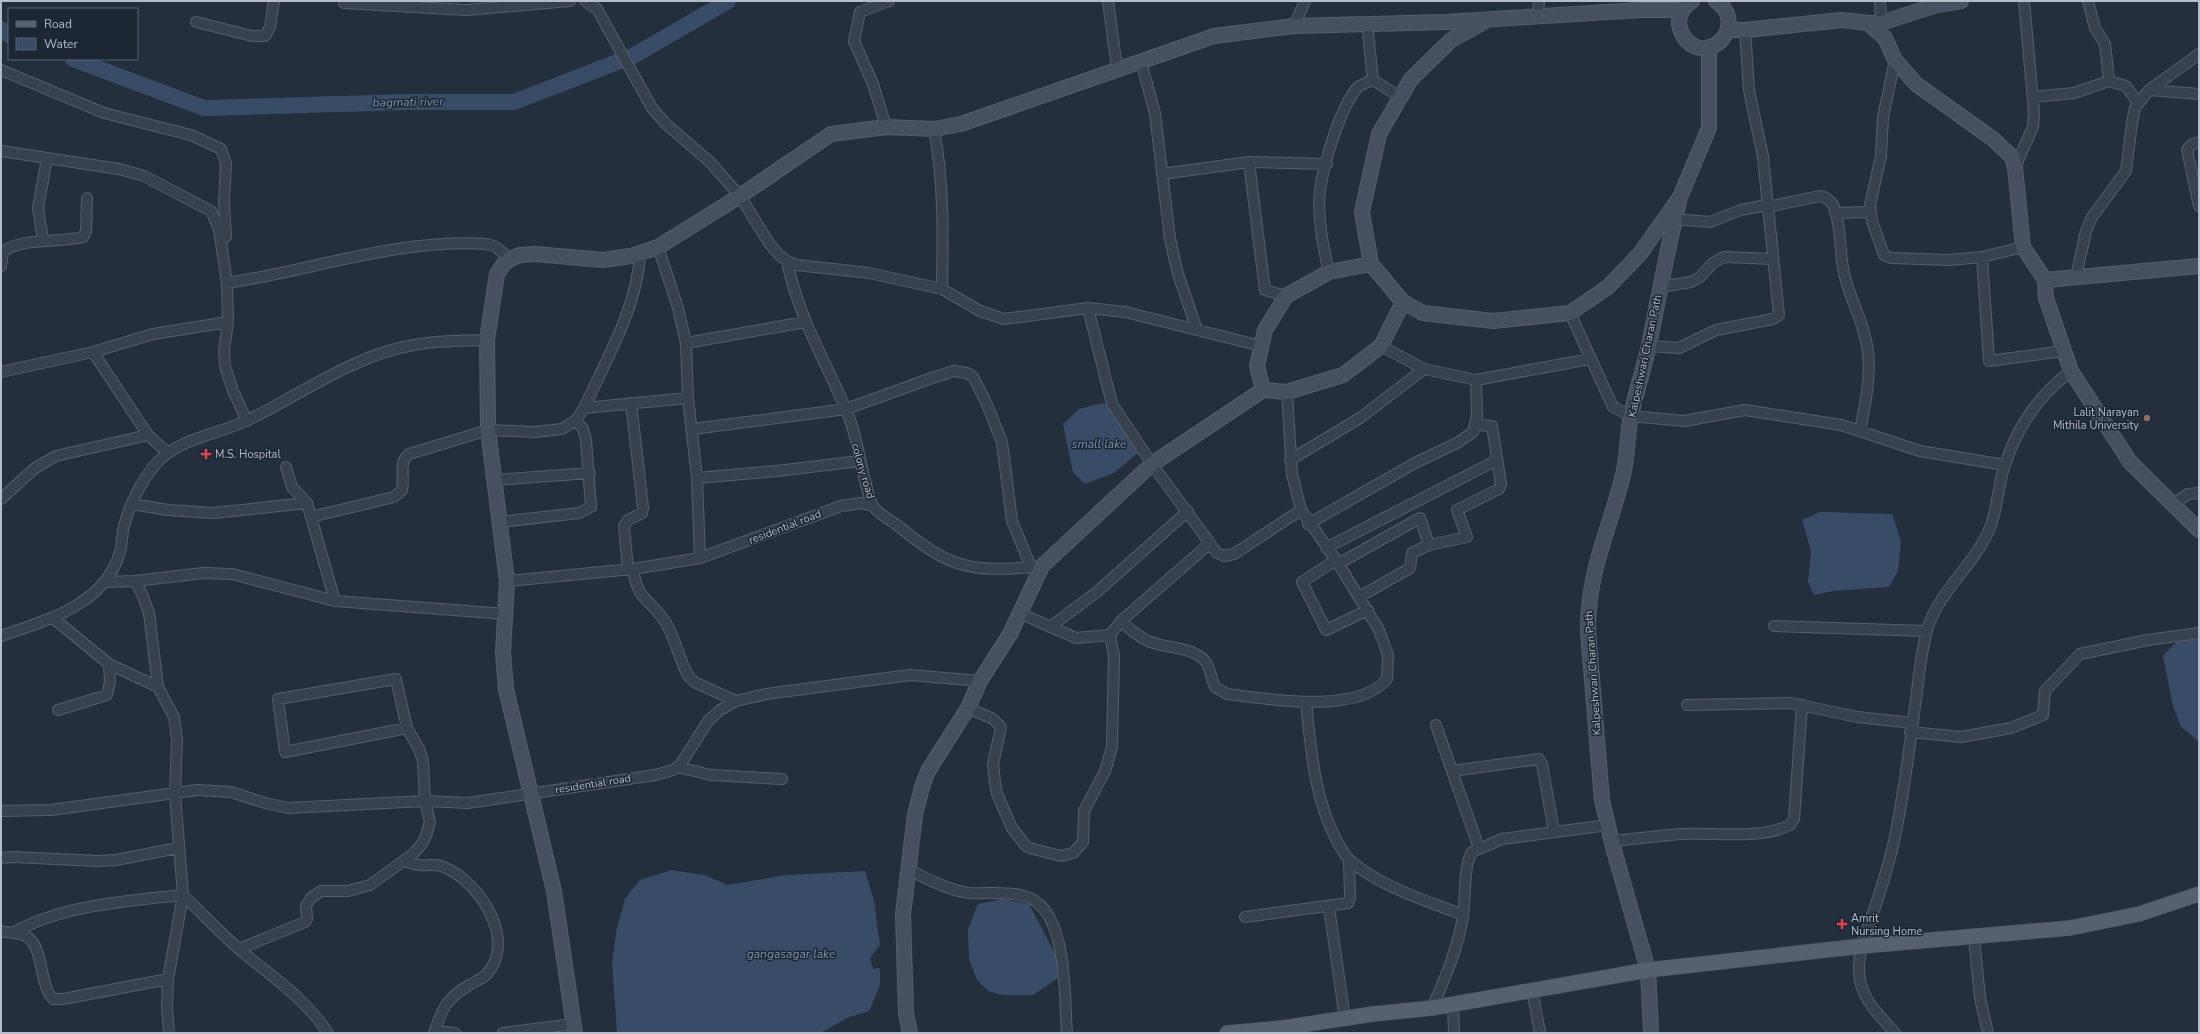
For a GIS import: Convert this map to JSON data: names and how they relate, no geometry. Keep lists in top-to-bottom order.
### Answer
{
  "streets": {
    "street": ["Kalpeshwari Charan Path", "colony road", "residential road"]
  },
  "crossings": [
    ["colony road", "residential road"]
  ],
  "water": ["bagmati river", "small lake", "gangasagar lake"],
  "places": {
    "other": ["Lalit Narayan Mithila University"],
    "health": ["M.S. Hospital", "Amrit Nursing Home"]
  },
  "legend": ["Road", "Water"]
}
